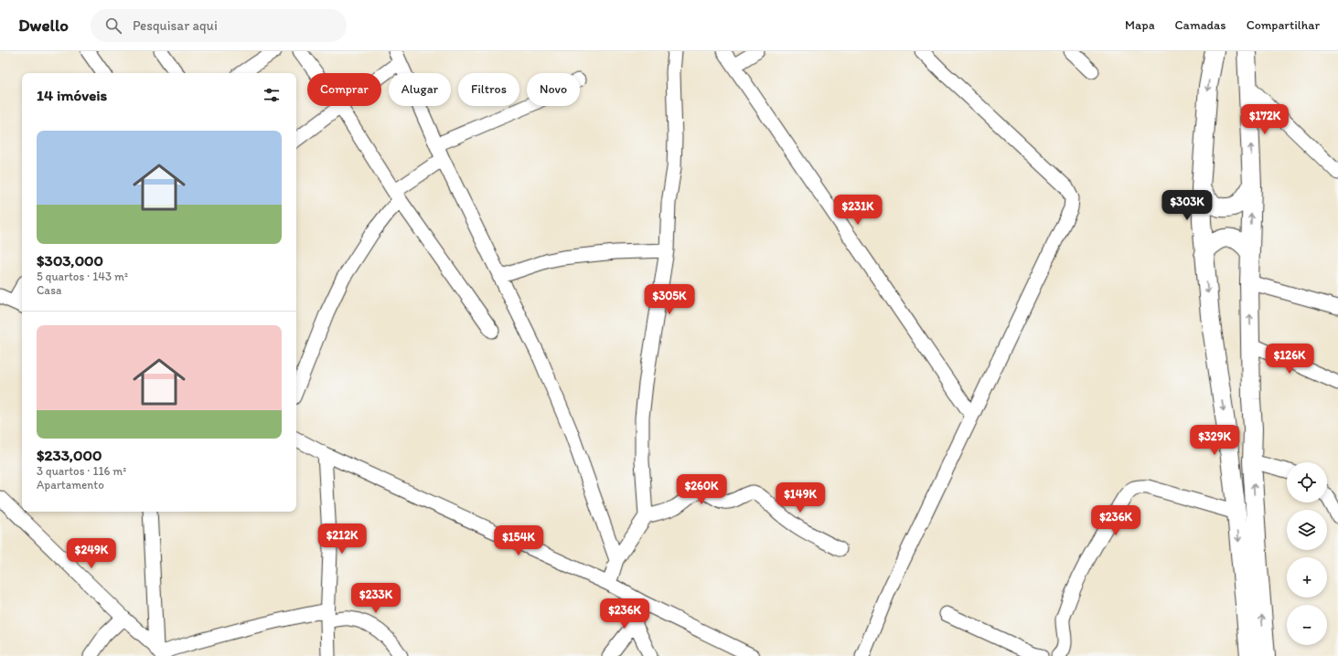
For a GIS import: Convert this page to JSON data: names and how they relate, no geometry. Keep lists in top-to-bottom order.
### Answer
{
  "page": {
    "header": "Dwello",
    "search": "Pesquisar aqui",
    "nav": ["Mapa", "Camadas", "Compartilhar"],
    "chip": [
      "Comprar",
      "Alugar",
      "Filtros",
      "Novo"
    ],
    "heading": "14 imóveis",
    "price": [
      "$172K",
      "$303K",
      "$231K",
      "$305K",
      "$126K",
      "$329K",
      "$260K",
      "$149K",
      "$236K",
      "$212K",
      "$154K",
      "$249K",
      "$233K",
      "$236K"
    ],
    "list": [
      {
        "name": "$303,000",
        "note": "5 quartos · 143 m² · Casa"
      },
      {
        "name": "$233,000",
        "note": "3 quartos · 116 m² · Apartamento"
      }
    ],
    "map_buttons": ["+", "−"]
  }
}
